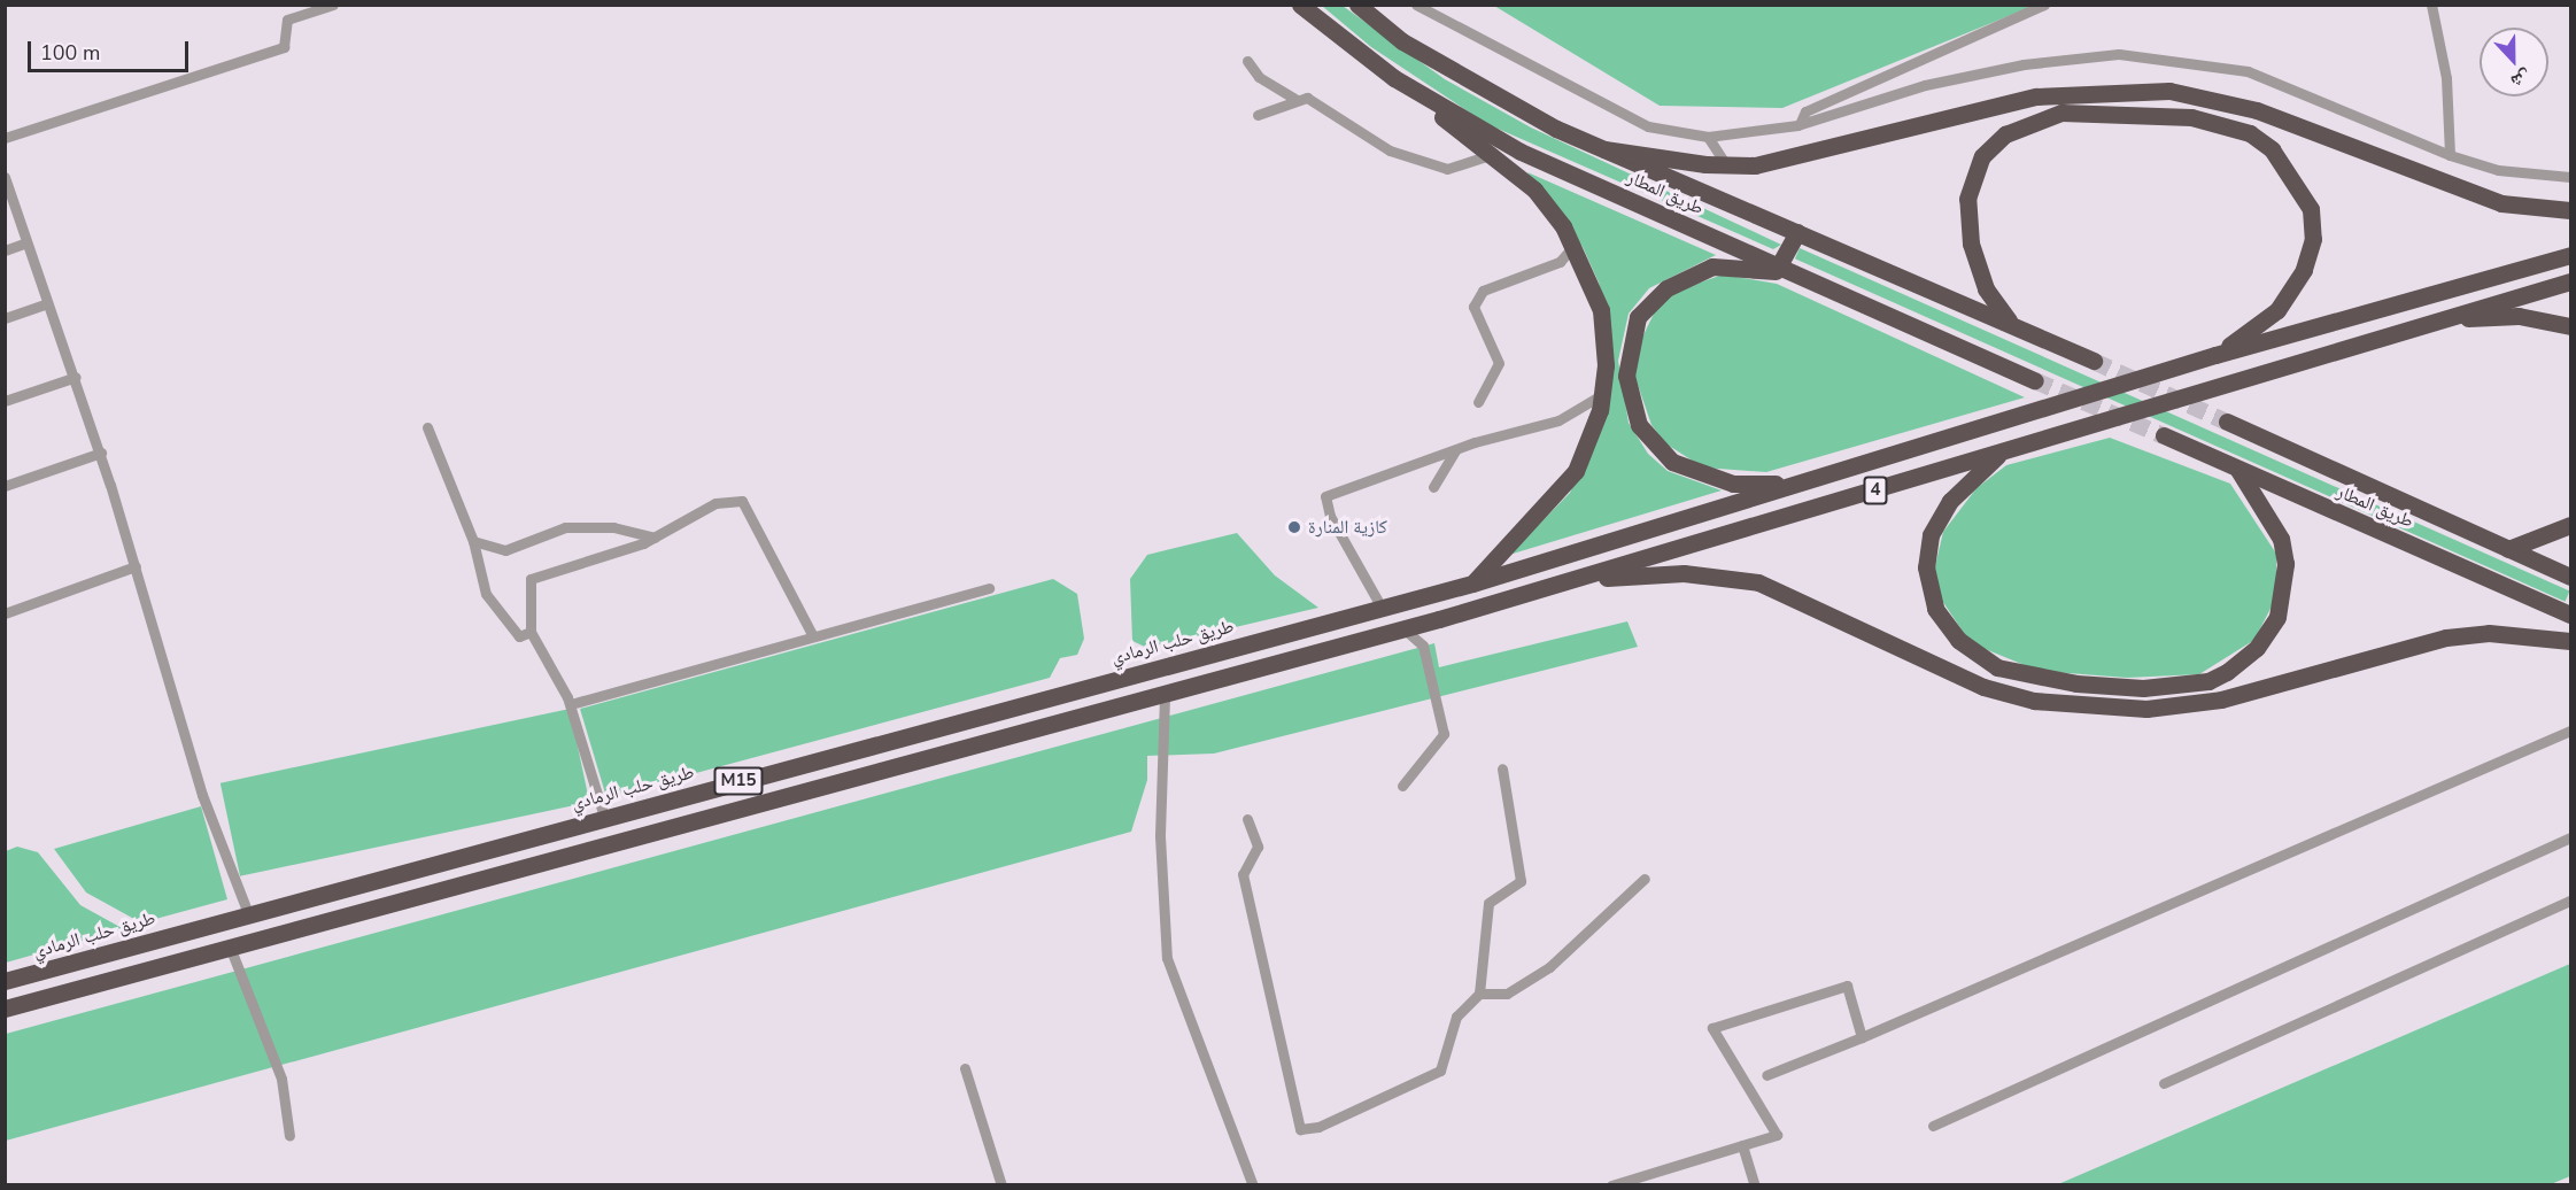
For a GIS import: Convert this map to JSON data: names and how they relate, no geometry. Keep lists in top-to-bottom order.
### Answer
{
  "streets": {
    "highway": [
      "طريق المطار",
      "4",
      "طريق حلب الرمادي",
      "M15"
    ]
  },
  "crossings": [
    ["4", "طريق حلب الرمادي"],
    ["4", "M15"]
  ],
  "places": ["كازية المنارة"],
  "scale_bar": "100 m",
  "north": "bottom"
}
